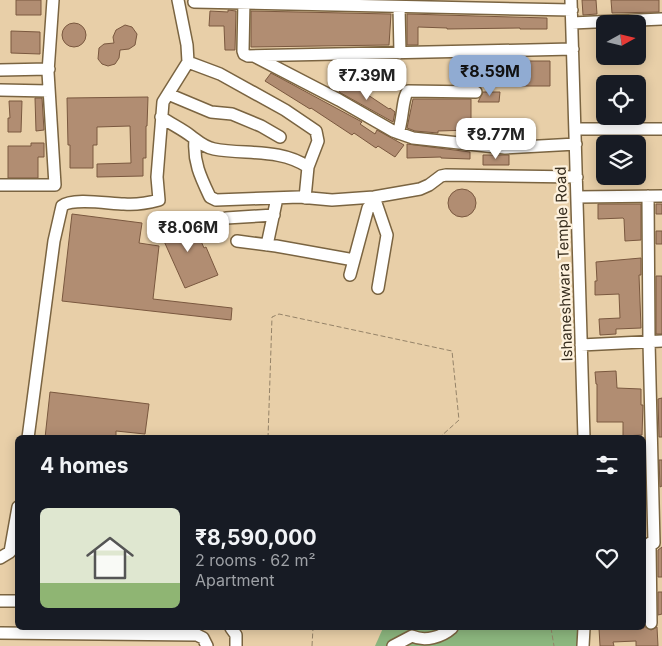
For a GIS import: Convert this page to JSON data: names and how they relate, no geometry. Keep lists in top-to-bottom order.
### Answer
{
  "streets": {
    "street": ["Ishaneshwara Temple Road"]
  },
  "north": "right",
  "page": {
    "price": [
      "₹8.59M",
      "₹7.39M",
      "₹9.77M",
      "₹8.06M"
    ],
    "heading": "4 homes",
    "list": [
      {
        "name": "₹8,590,000",
        "note": "2 rooms · 62 m² · Apartment"
      }
    ]
  }
}
